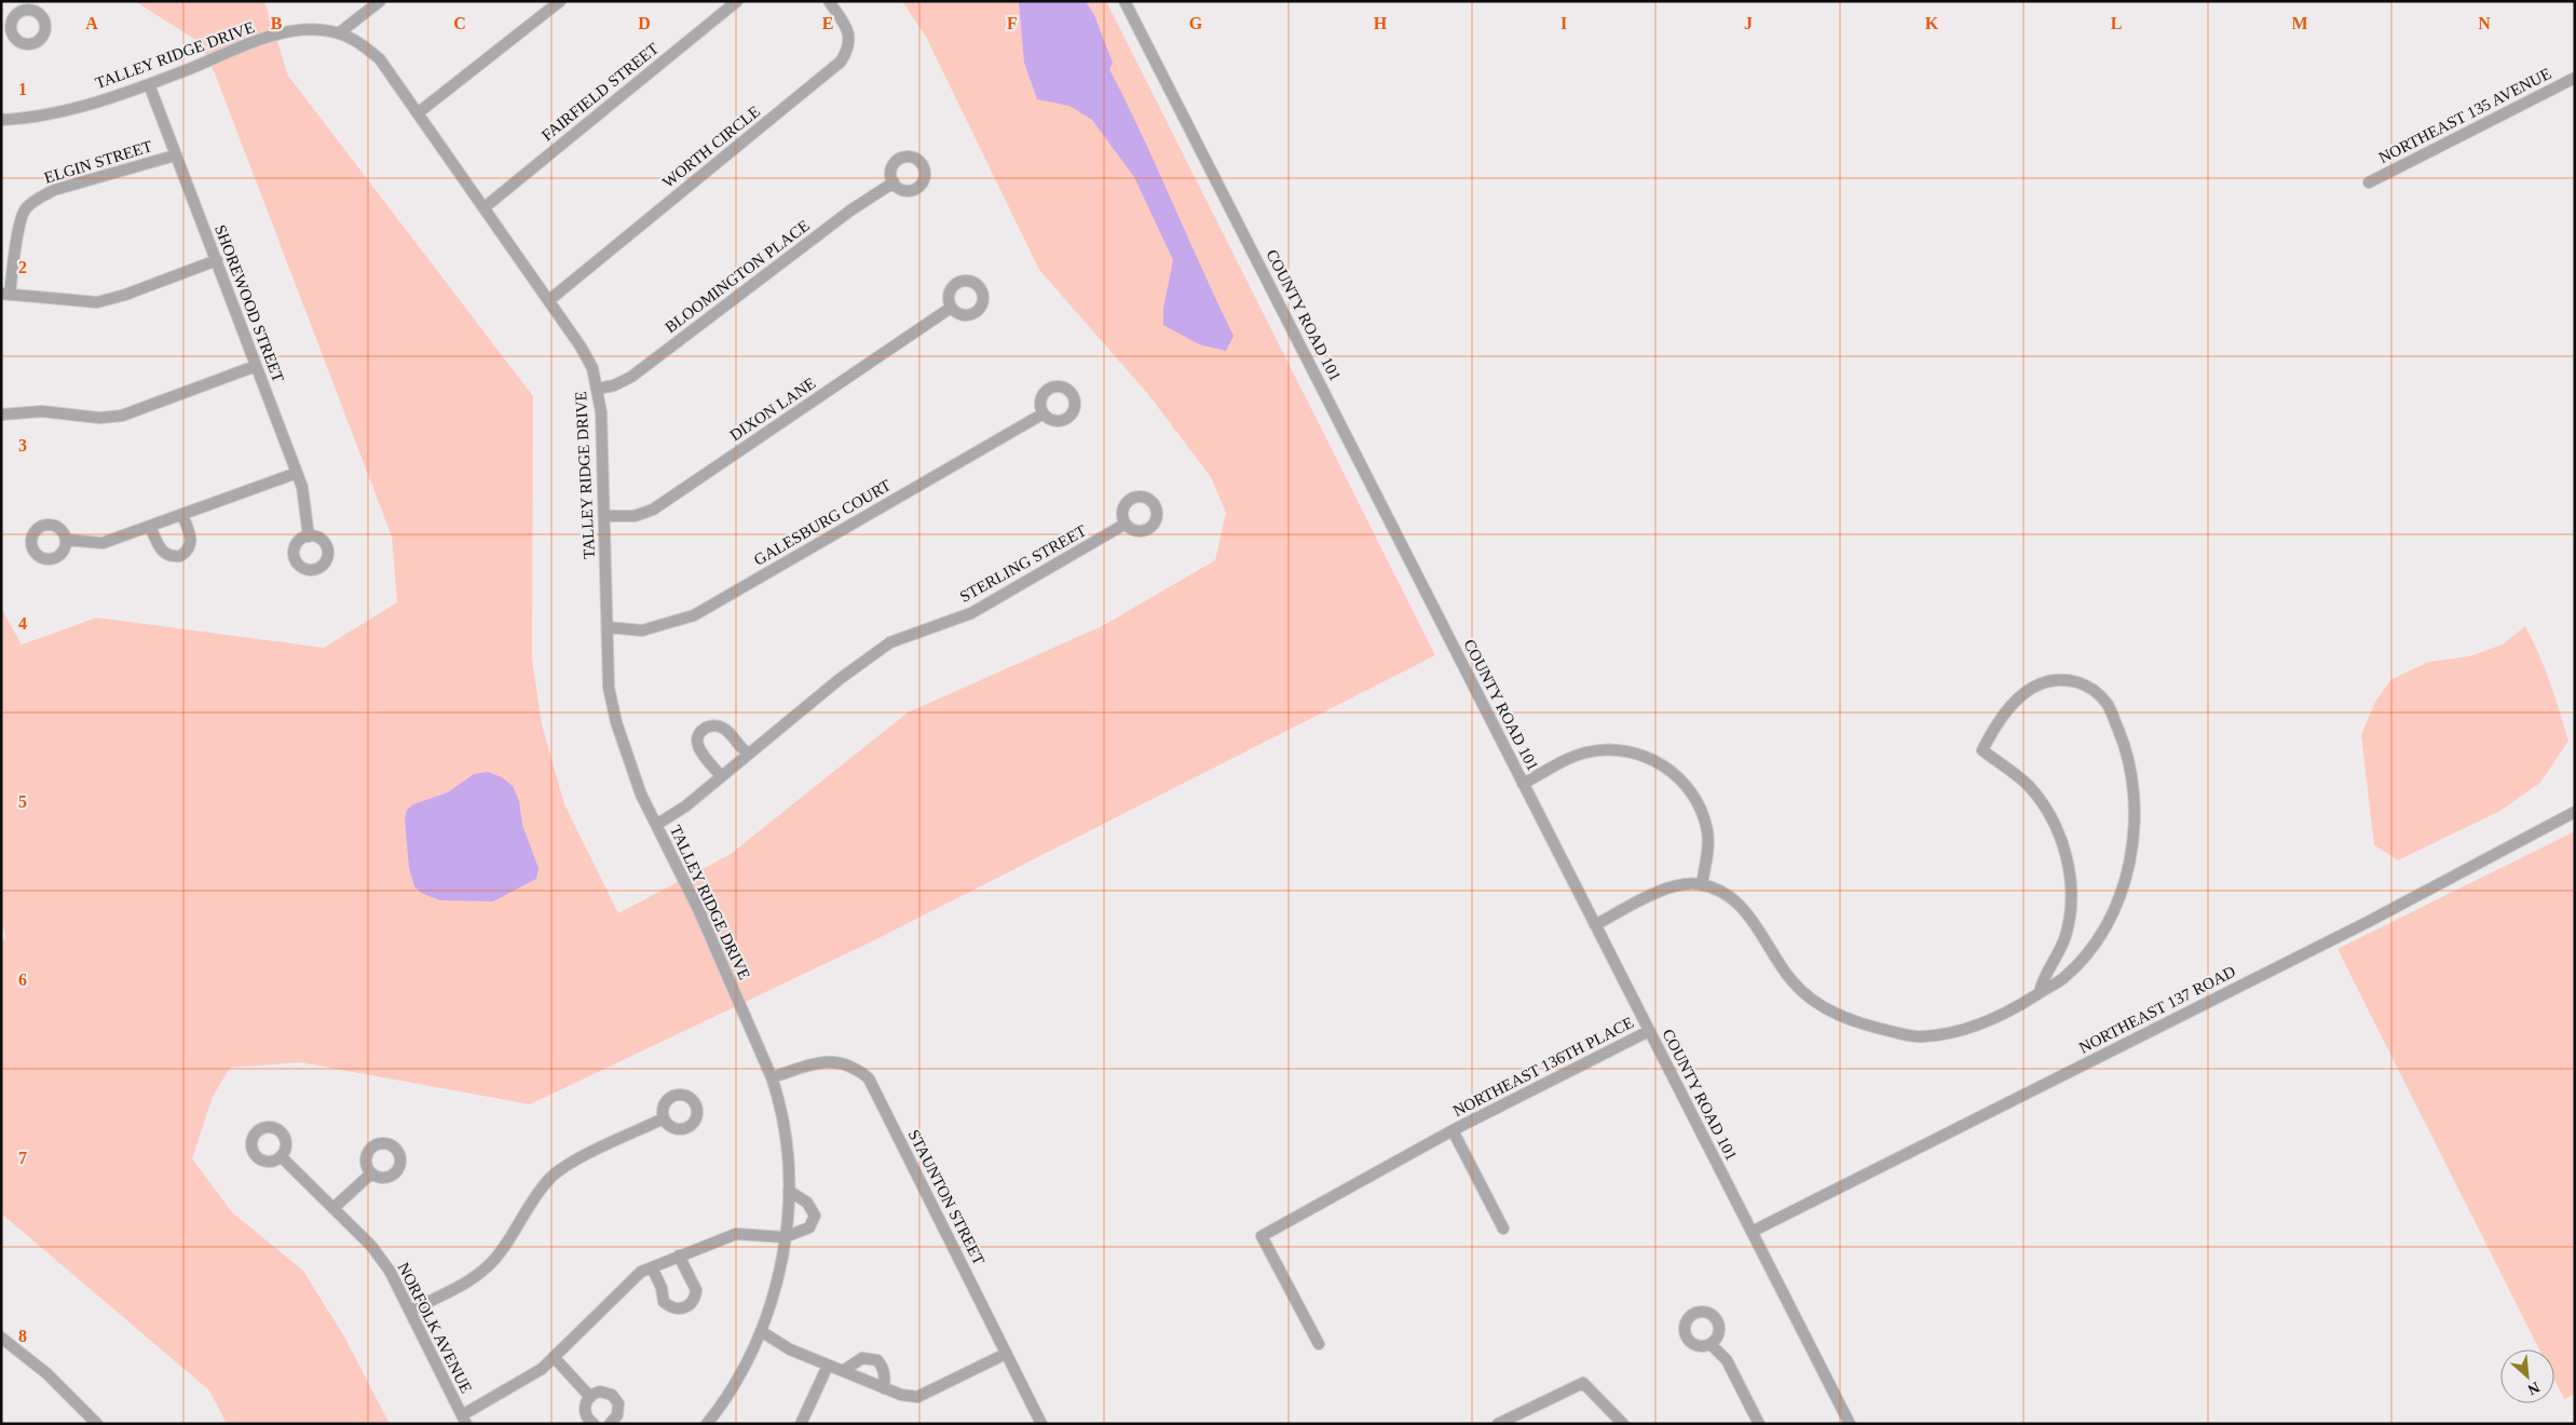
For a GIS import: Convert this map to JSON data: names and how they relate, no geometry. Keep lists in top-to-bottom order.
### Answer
{
  "streets": {
    "street": [
      "TALLEY RIDGE DRIVE",
      "FAIRFIELD STREET",
      "NORTHEAST 135 AVENUE",
      "WORTH CIRCLE",
      "ELGIN STREET",
      "BLOOMINGTON PLACE",
      "SHOREWOOD STREET",
      "COUNTY ROAD 101",
      "DIXON LANE",
      "GALESBURG COURT",
      "STERLING STREET",
      "NORTHEAST 137 ROAD",
      "NORTHEAST 136TH PLACE",
      "STAUNTON STREET",
      "NORFOLK AVENUE"
    ]
  },
  "crossings": [
    ["TALLEY RIDGE DRIVE", "FAIRFIELD STREET"],
    ["TALLEY RIDGE DRIVE", "WORTH CIRCLE"],
    ["TALLEY RIDGE DRIVE", "BLOOMINGTON PLACE"],
    ["TALLEY RIDGE DRIVE", "SHOREWOOD STREET"],
    ["TALLEY RIDGE DRIVE", "DIXON LANE"],
    ["TALLEY RIDGE DRIVE", "GALESBURG COURT"],
    ["TALLEY RIDGE DRIVE", "STERLING STREET"],
    ["TALLEY RIDGE DRIVE", "STAUNTON STREET"],
    ["ELGIN STREET", "SHOREWOOD STREET"],
    ["COUNTY ROAD 101", "NORTHEAST 137 ROAD"],
    ["COUNTY ROAD 101", "NORTHEAST 136TH PLACE"]
  ],
  "north": "bottom right",
  "grid": {
    "columns": [
      "A",
      "B",
      "C",
      "D",
      "E",
      "F",
      "G",
      "H",
      "I",
      "J",
      "K",
      "L",
      "M",
      "N"
    ],
    "rows": [
      "1",
      "2",
      "3",
      "4",
      "5",
      "6",
      "7",
      "8"
    ]
  }
}
